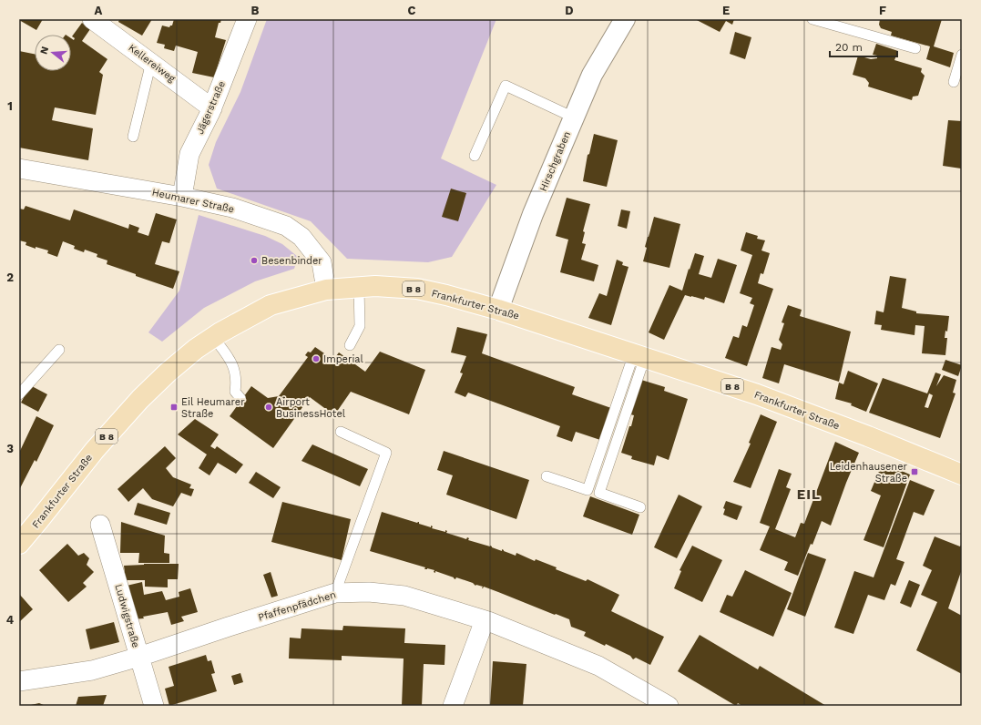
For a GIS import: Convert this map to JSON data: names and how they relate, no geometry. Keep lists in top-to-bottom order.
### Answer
{
  "streets": {
    "main road": ["B 8", "Frankfurter Straße"],
    "street": [
      "Kellereiweg",
      "Jägerstraße",
      "Hirschgraben",
      "Heumarer Straße",
      "Pfaffenpfädchen",
      "Ludwigstraße"
    ]
  },
  "crossings": [
    ["Kellereiweg", "Jägerstraße"],
    ["Jägerstraße", "Heumarer Straße"],
    ["Hirschgraben", "Frankfurter Straße"],
    ["Heumarer Straße", "Frankfurter Straße"],
    ["Pfaffenpfädchen", "Ludwigstraße"]
  ],
  "districts": ["EIL"],
  "places": {
    "other": ["Besenbinder", "Imperial", "Airport BusinessHotel"],
    "transit": ["Eil Heumarer Straße", "Leidenhausener Straße"]
  },
  "scale_bar": "20 m",
  "north": "left",
  "grid": {
    "columns": [
      "A",
      "B",
      "C",
      "D",
      "E",
      "F"
    ],
    "rows": [
      "1",
      "2",
      "3",
      "4"
    ]
  }
}
